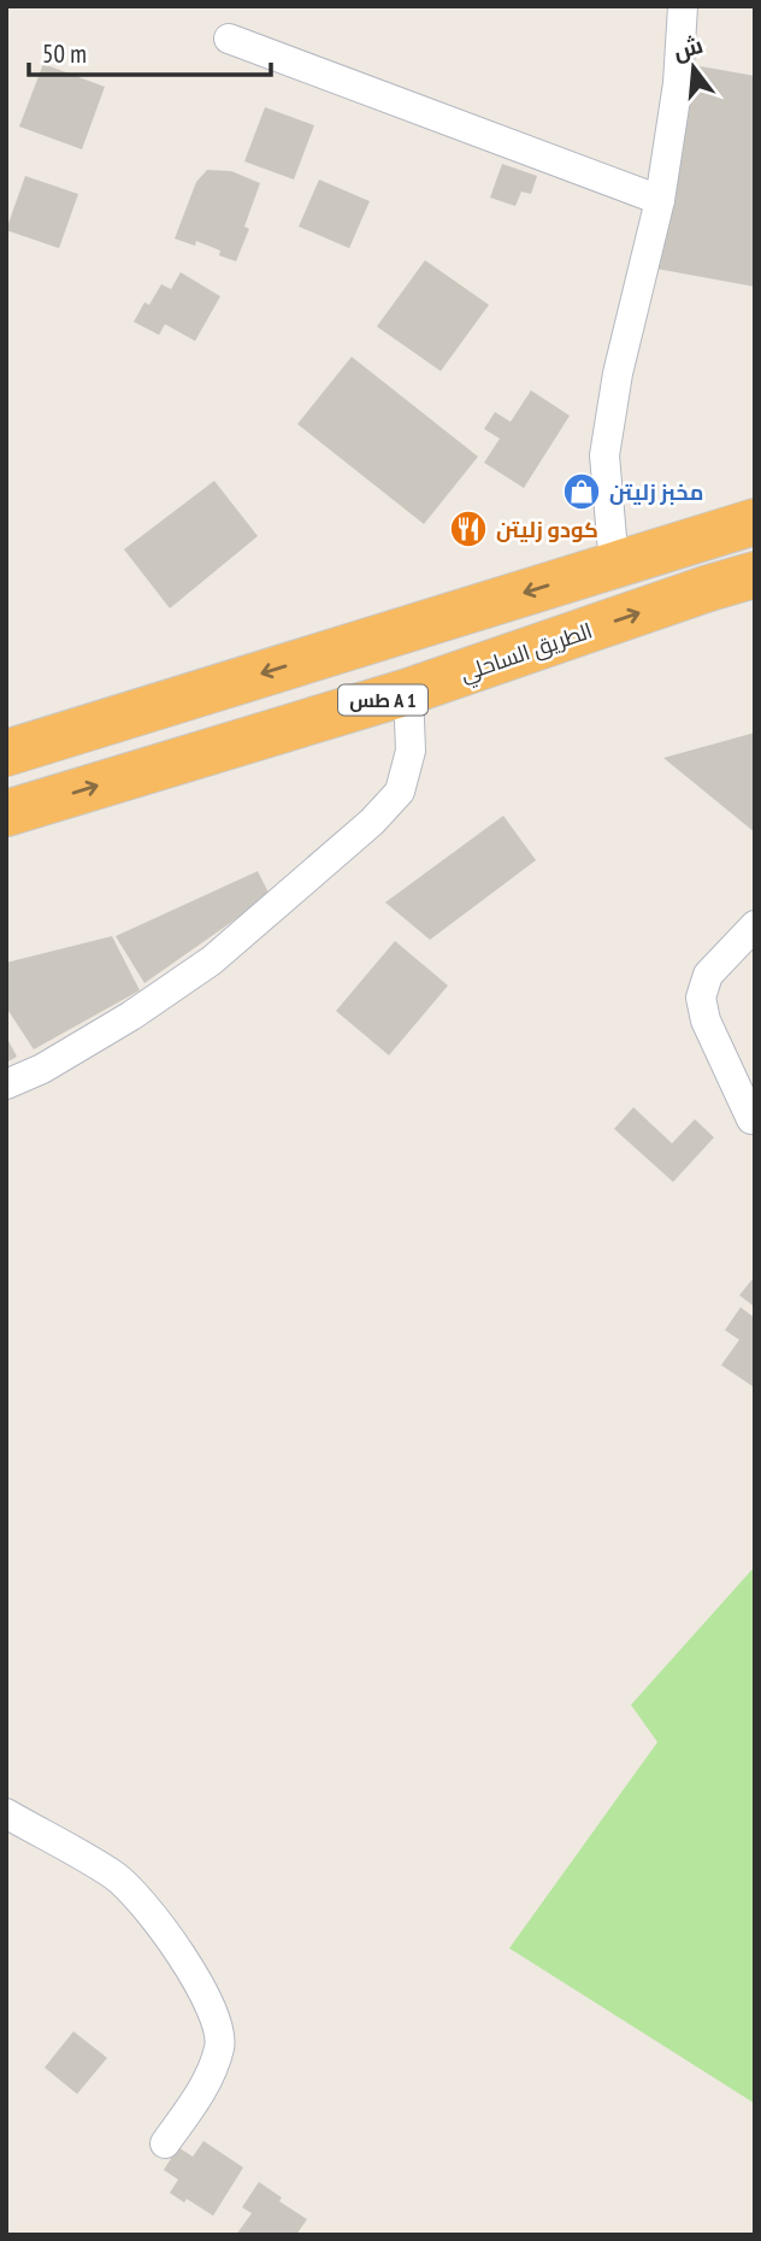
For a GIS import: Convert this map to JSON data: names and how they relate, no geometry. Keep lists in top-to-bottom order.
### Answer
{
  "streets": {
    "highway": ["الطريق الساحلي", "طس A 1"]
  },
  "places": {
    "shop": ["مخبز زليتن"],
    "restaurant": ["كودو زليتن"]
  },
  "scale_bar": "50 m",
  "north": "top"
}
